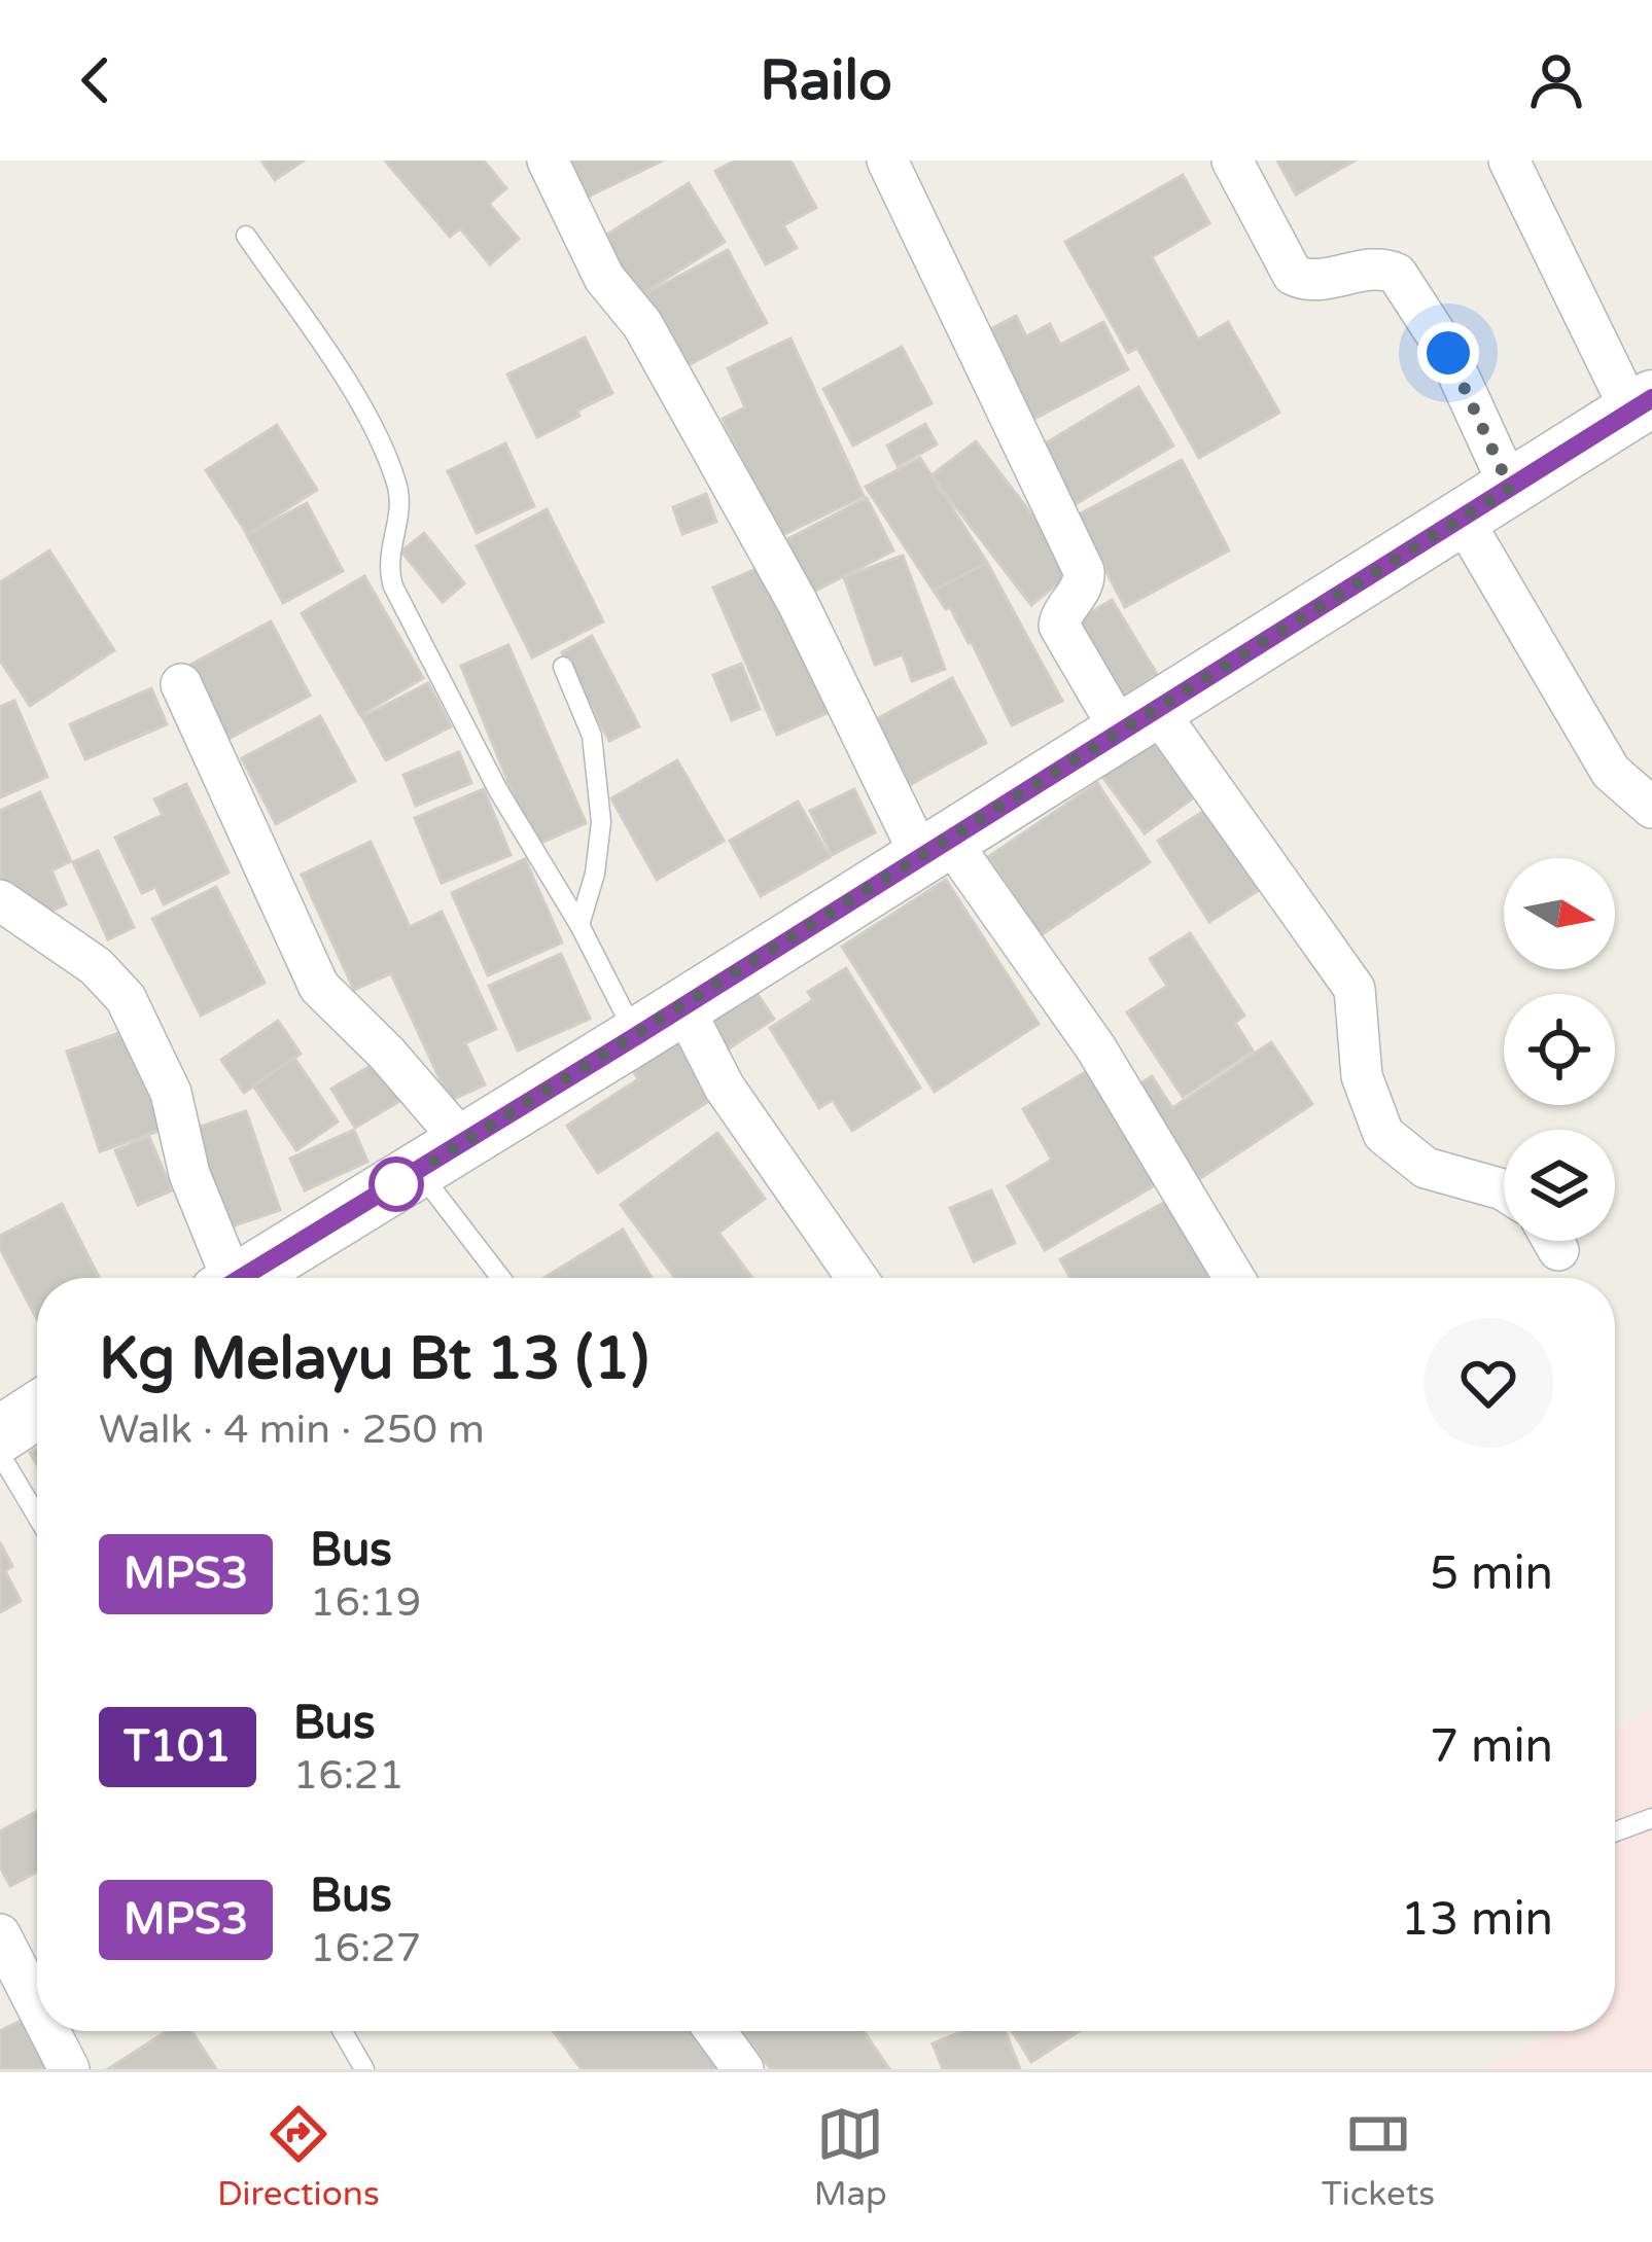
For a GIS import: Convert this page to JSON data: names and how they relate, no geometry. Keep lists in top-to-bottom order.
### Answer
{
  "lines": ["bus line MPS3"],
  "north": "right",
  "page": {
    "header": "Railo",
    "heading": ["Kg Melayu Bt 13 (1)", "Walk · 4 min · 250 m"],
    "list": [
      {
        "mark": "MPS3",
        "name": "Bus",
        "note": "16:19",
        "value": "5 min"
      },
      {
        "mark": "T101",
        "name": "Bus",
        "note": "16:21",
        "value": "7 min"
      },
      {
        "mark": "MPS3",
        "name": "Bus",
        "note": "16:27",
        "value": "13 min"
      }
    ],
    "tabs": ["Directions", "Map", "Tickets"]
  }
}
